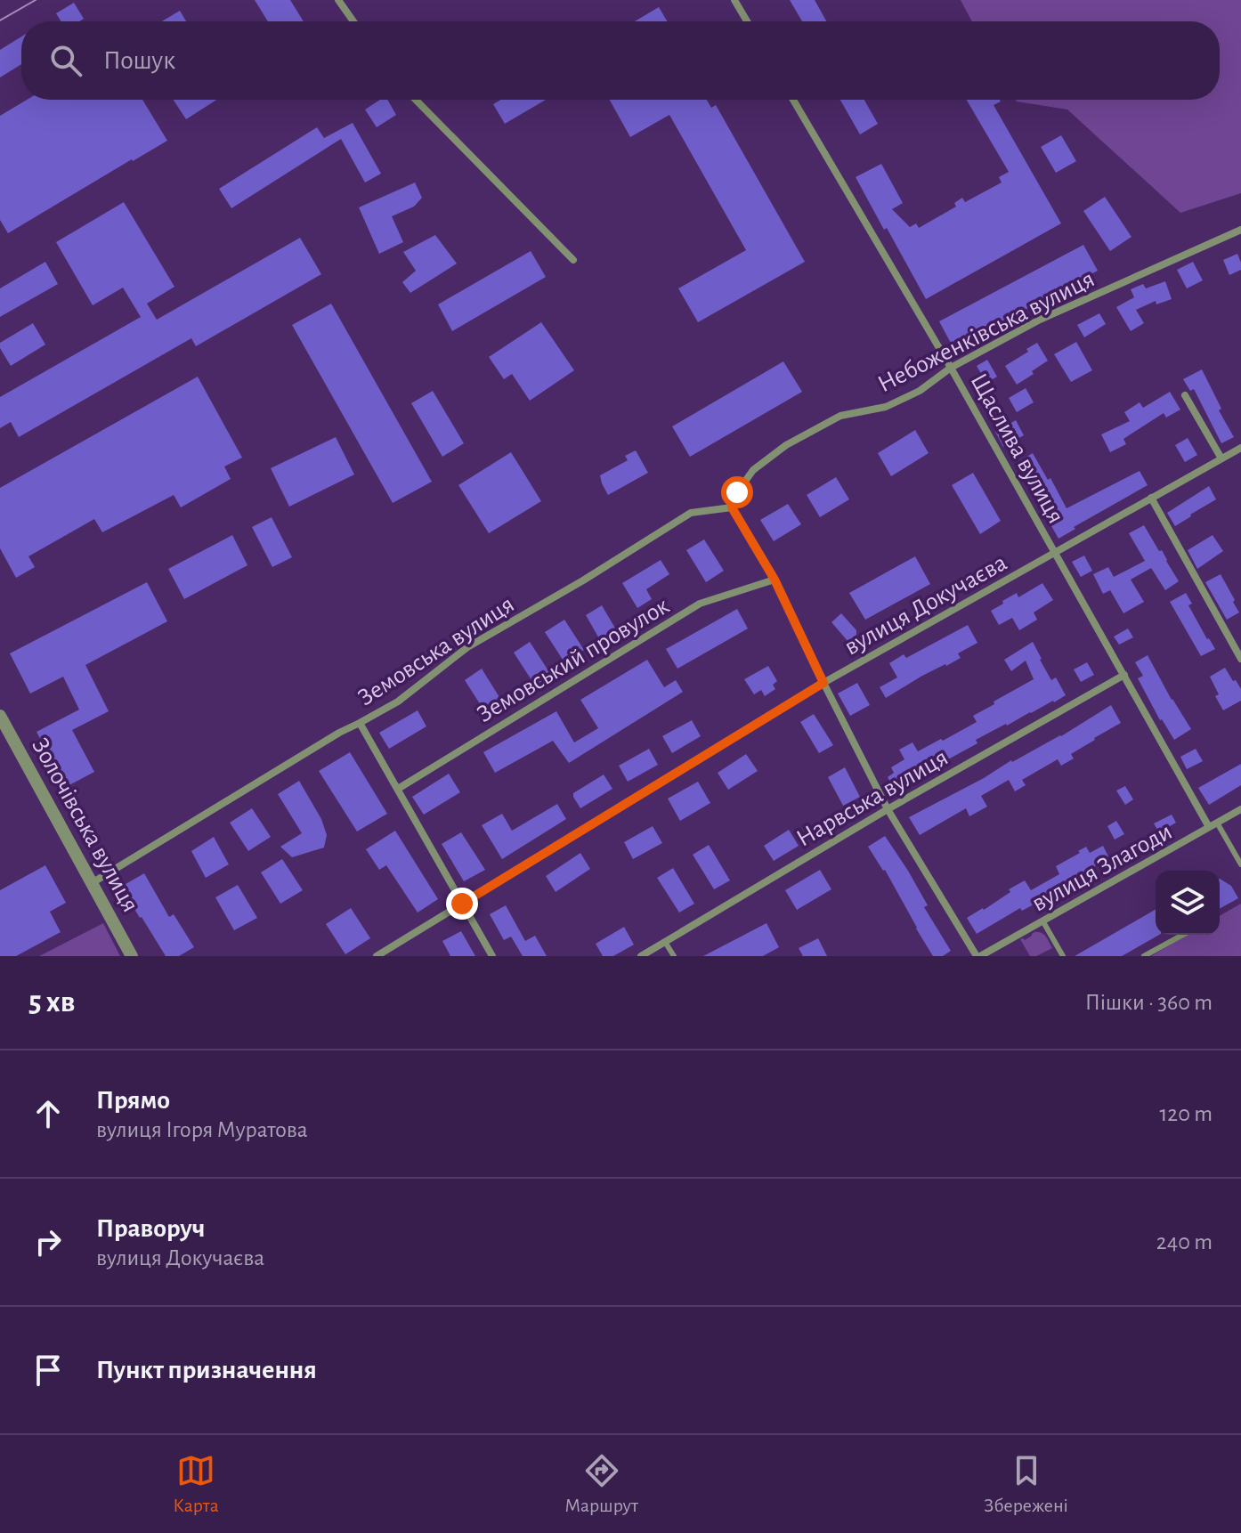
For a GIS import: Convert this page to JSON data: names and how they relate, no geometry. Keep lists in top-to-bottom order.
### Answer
{
  "streets": {
    "street": [
      "Небоженківська вулиця",
      "Щаслива вулиця",
      "вулиця Докучаєва",
      "Земовська вулиця",
      "Земовський провулок",
      "Нарвська вулиця",
      "Золочівська вулиця",
      "вулиця Злагоди"
    ]
  },
  "crossings": [
    ["Небоженківська вулиця", "Щаслива вулиця"],
    ["Небоженківська вулиця", "Земовська вулиця"],
    ["Щаслива вулиця", "вулиця Докучаєва"],
    ["Щаслива вулиця", "Нарвська вулиця"],
    ["Щаслива вулиця", "вулиця Злагоди"],
    ["Земовська вулиця", "Золочівська вулиця"]
  ],
  "page": {
    "search": "Пошук",
    "heading": ["5 хв", "Пішки · 360 m"],
    "list": [
      ["Прямо", "вулиця Ігоря Муратова", "120 m"],
      ["Праворуч", "вулиця Докучаєва", "240 m"],
      "Пункт призначення"
    ],
    "nav": ["Карта", "Маршрут", "Збережені"]
  }
}
